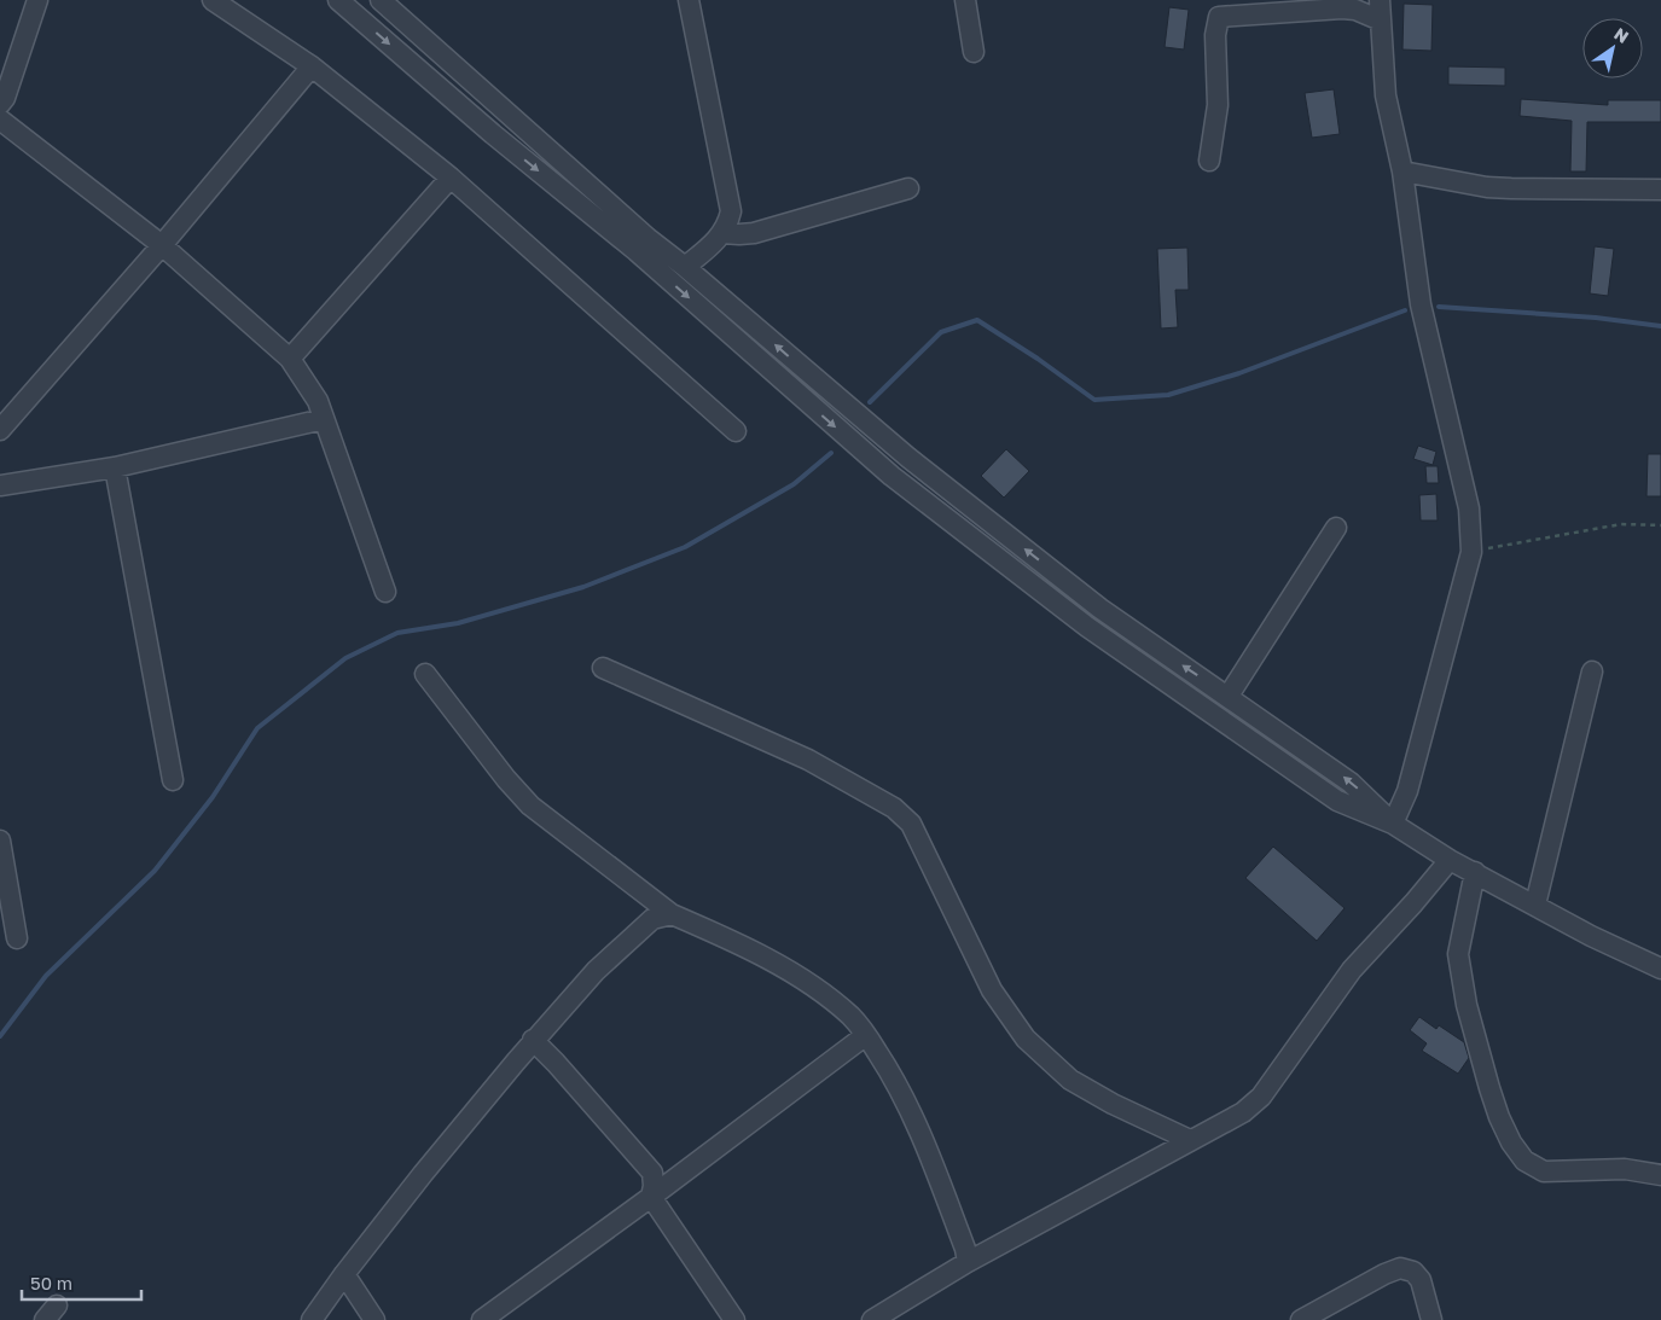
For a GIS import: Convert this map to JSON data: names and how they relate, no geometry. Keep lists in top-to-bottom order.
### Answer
{
  "scale_bar": "50 m",
  "north": "top right"
}
